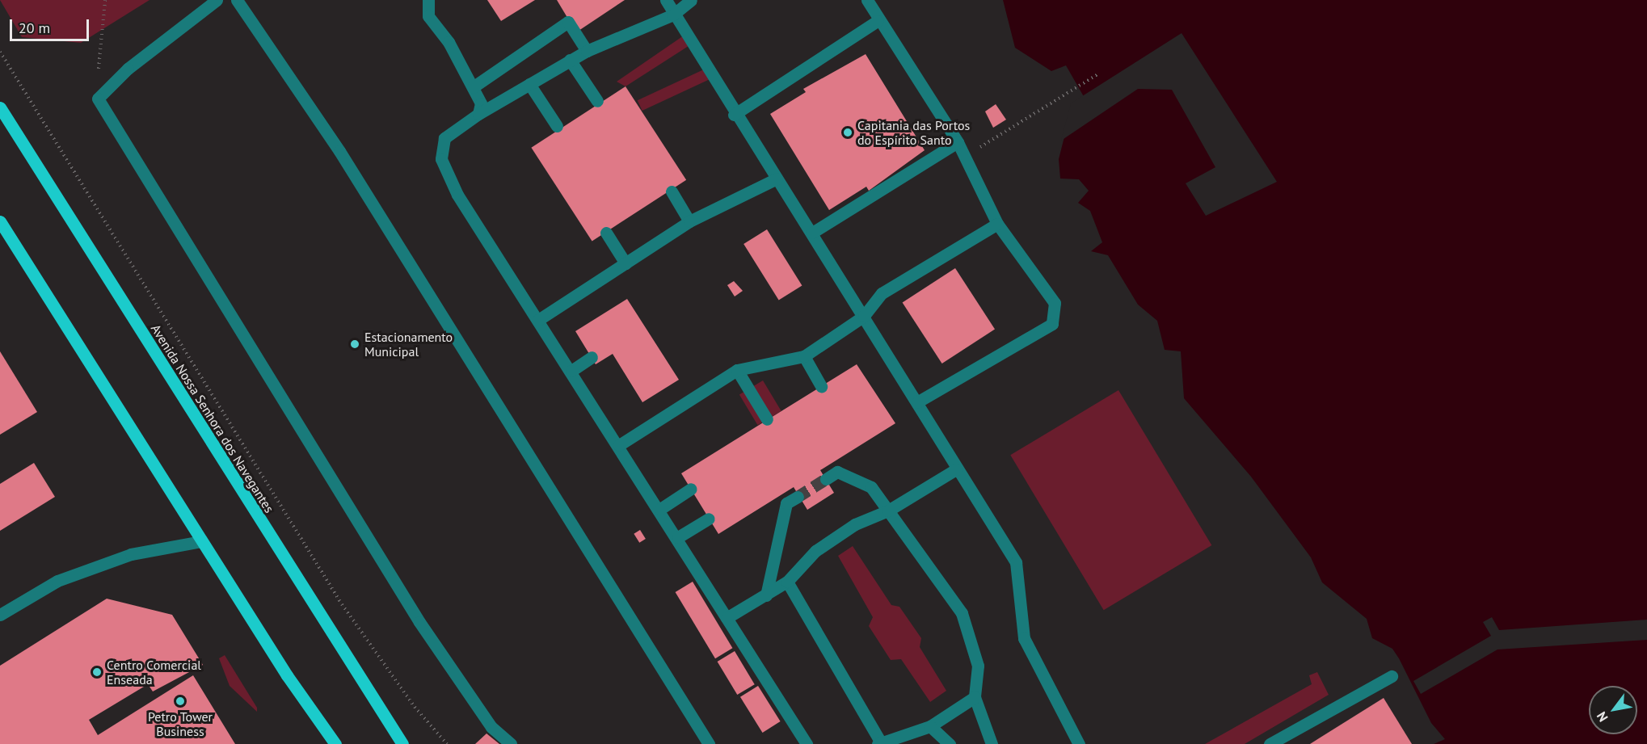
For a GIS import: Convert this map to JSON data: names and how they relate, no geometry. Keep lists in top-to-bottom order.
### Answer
{
  "streets": {
    "main road": ["Avenida Nossa Senhora dos Navegantes"]
  },
  "places": [
    "Capitania das Portos do Espírito Santo",
    "Estacionamento Municipal",
    "Centro Comercial Enseada",
    "Petro Tower Business"
  ],
  "scale_bar": "20 m",
  "north": "bottom left"
}
